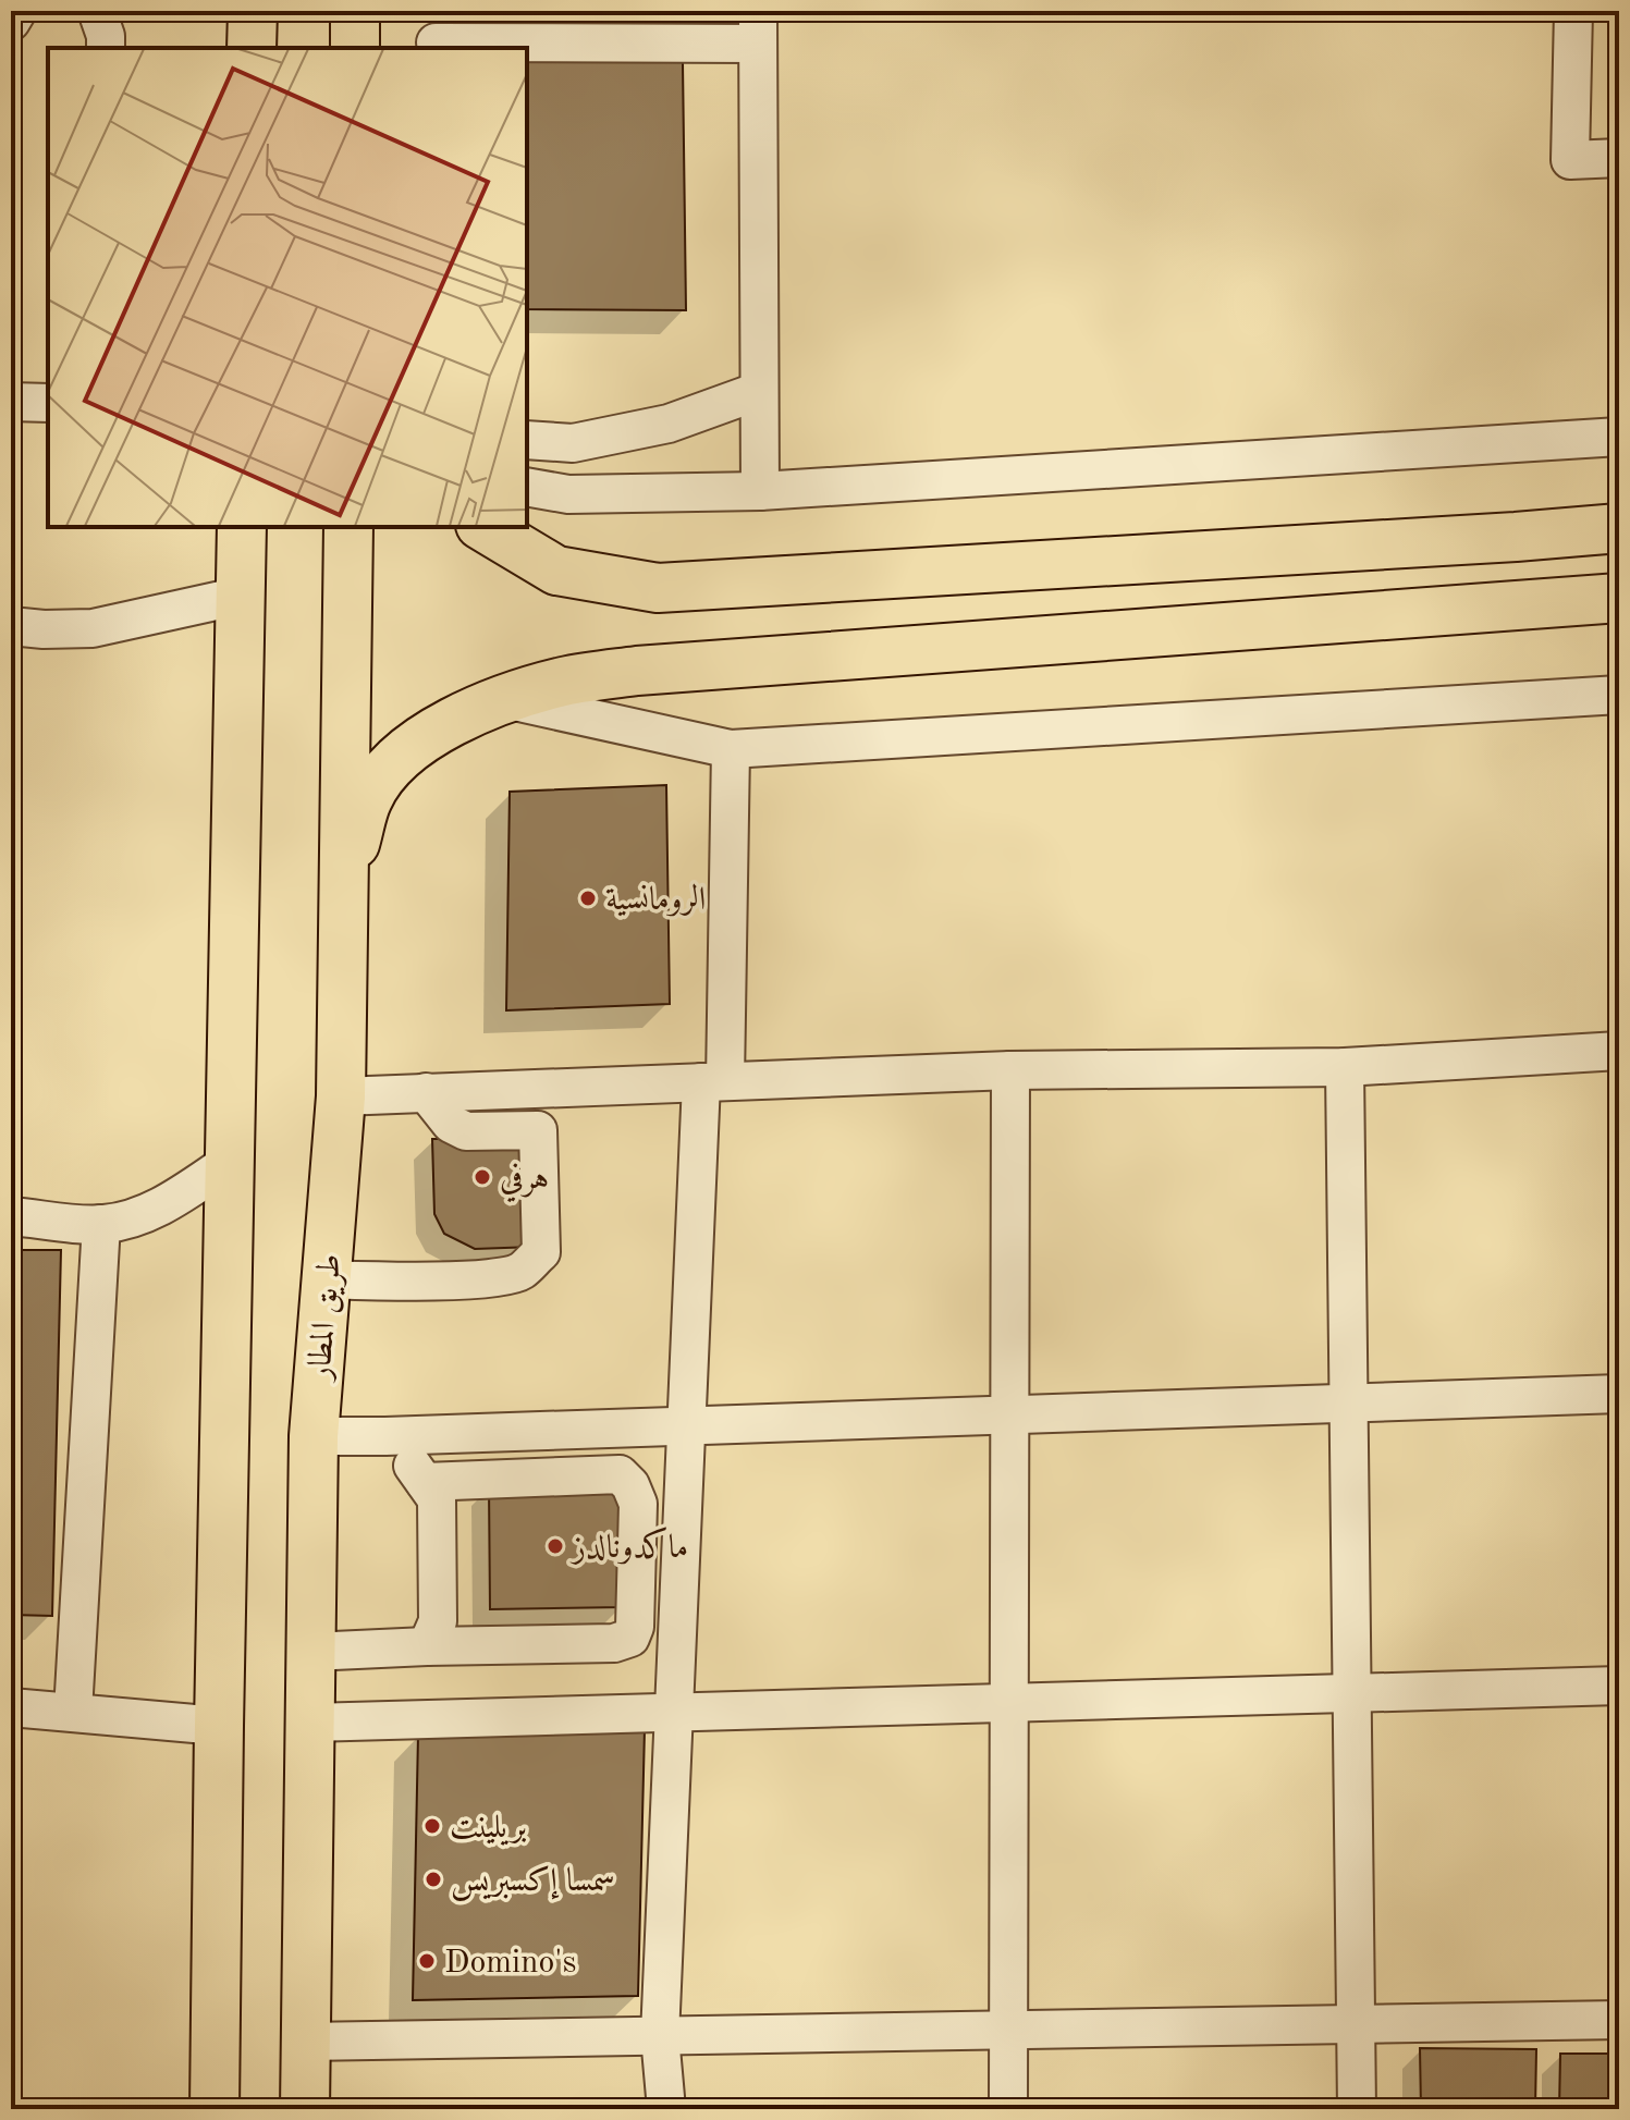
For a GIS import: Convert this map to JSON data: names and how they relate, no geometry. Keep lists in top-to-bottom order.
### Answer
{
  "streets": {
    "main road": ["طريق المطار"]
  },
  "places": [
    "الرومانسية",
    "هرفي",
    "ماكدونالدز",
    "بريلينت",
    "سمسا إكسبريس",
    "Domino's"
  ]
}
